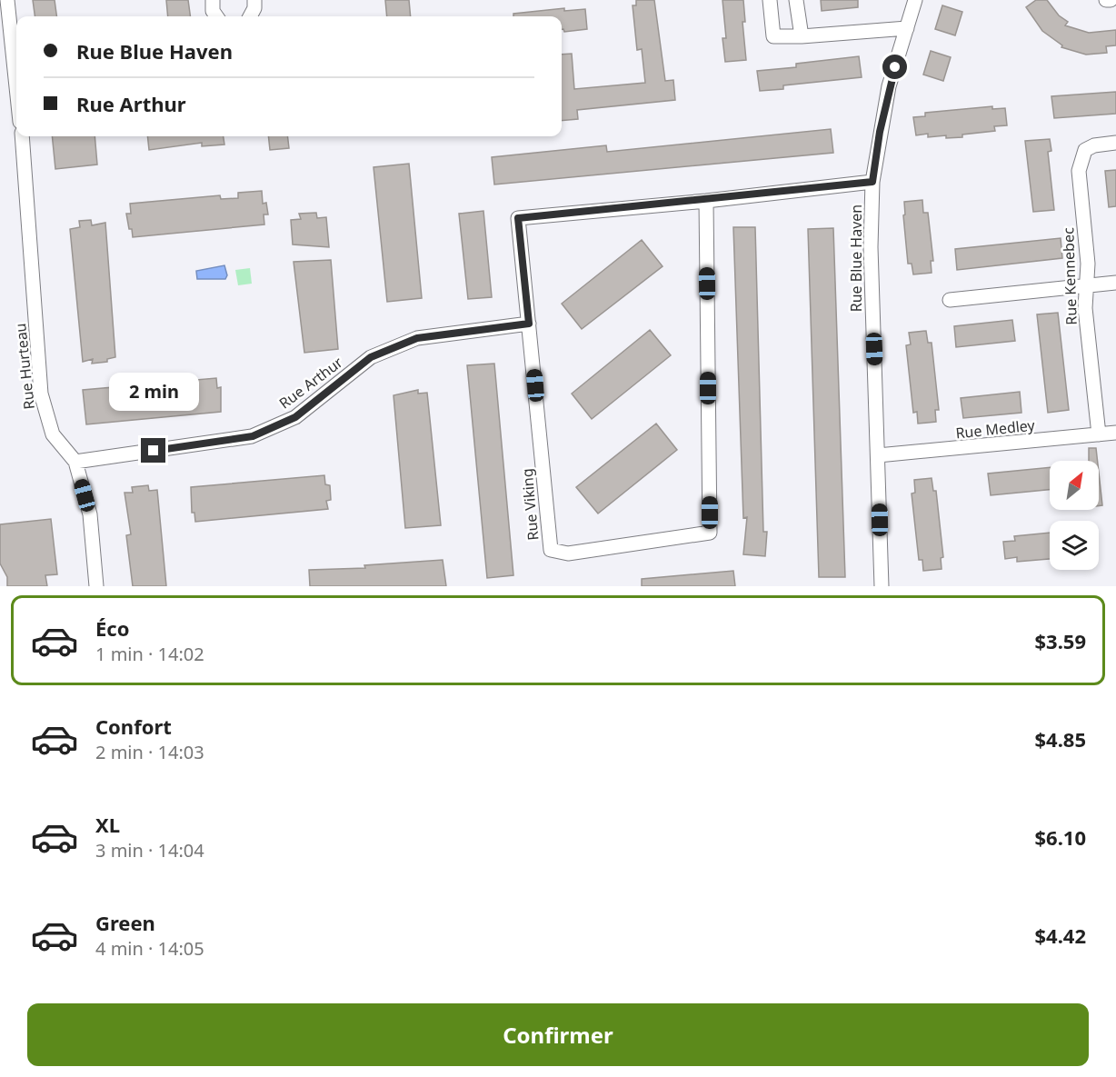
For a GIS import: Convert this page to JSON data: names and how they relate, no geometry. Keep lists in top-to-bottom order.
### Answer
{
  "streets": {
    "street": [
      "Rue Blue Haven",
      "Rue Kennebec",
      "Rue Hurteau",
      "Rue Arthur",
      "Rue Medley",
      "Rue Viking"
    ]
  },
  "crossings": [
    ["Rue Blue Haven", "Rue Medley"],
    ["Rue Blue Haven", "Rue Viking"],
    ["Rue Kennebec", "Rue Medley"],
    ["Rue Hurteau", "Rue Arthur"],
    ["Rue Arthur", "Rue Viking"]
  ],
  "north": "top right",
  "page": {
    "banner": ["Rue Blue Haven", "Rue Arthur"],
    "bubble": "2 min",
    "list": [
      {
        "name": "Éco",
        "note": "1 min · 14:02",
        "value": "$3.59"
      },
      {
        "name": "Confort",
        "note": "2 min · 14:03",
        "value": "$4.85"
      },
      {
        "name": "XL",
        "note": "3 min · 14:04",
        "value": "$6.10"
      },
      {
        "name": "Green",
        "note": "4 min · 14:05",
        "value": "$4.42"
      }
    ],
    "buttons": "Confirmer"
  }
}
